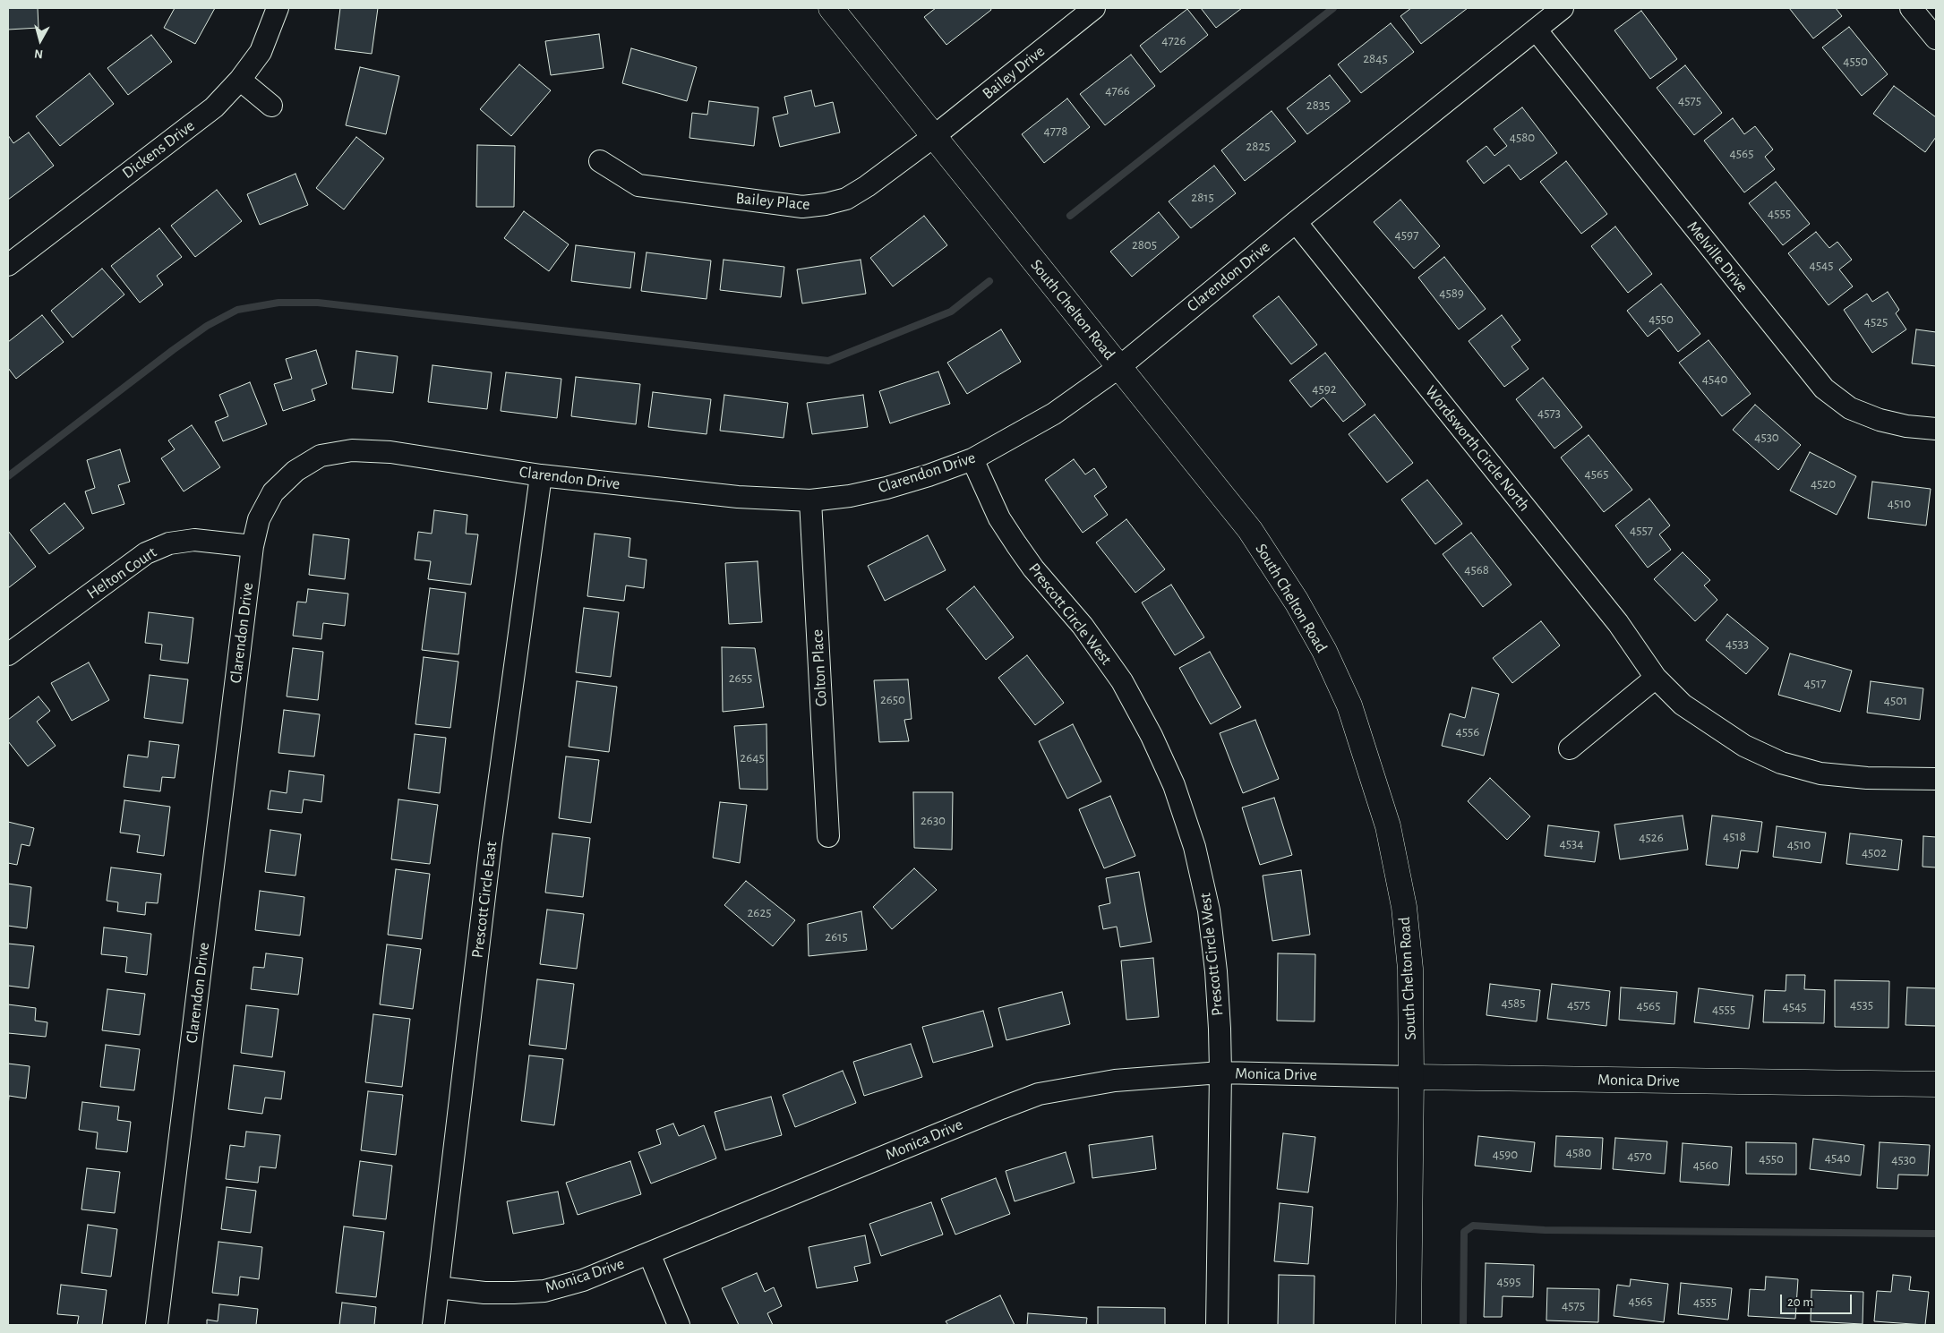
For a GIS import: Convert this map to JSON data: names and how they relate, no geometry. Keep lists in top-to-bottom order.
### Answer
{
  "streets": {
    "main road": ["South Chelton Road", "Monica Drive"],
    "street": [
      "Bailey Drive",
      "Dickens Drive",
      "Bailey Place",
      "Melville Drive",
      "Clarendon Drive",
      "Wordsworth Circle North",
      "Helton Court",
      "Prescott Circle West",
      "Colton Place",
      "Prescott Circle East"
    ]
  },
  "crossings": [
    ["Bailey Drive", "Bailey Place"],
    ["Bailey Drive", "South Chelton Road"],
    ["Bailey Place", "South Chelton Road"],
    ["Melville Drive", "Clarendon Drive"],
    ["Clarendon Drive", "South Chelton Road"],
    ["Clarendon Drive", "Wordsworth Circle North"],
    ["Clarendon Drive", "Helton Court"],
    ["Clarendon Drive", "Prescott Circle West"],
    ["Clarendon Drive", "Colton Place"],
    ["Clarendon Drive", "Prescott Circle East"],
    ["South Chelton Road", "Monica Drive"],
    ["Prescott Circle West", "Monica Drive"],
    ["Prescott Circle East", "Monica Drive"]
  ],
  "house_numbers": [
    "4726",
    "2845",
    "4550",
    "4766",
    "4575",
    "2835",
    "4778",
    "4580",
    "2825",
    "4565",
    "2815",
    "4555",
    "4597",
    "2805",
    "4545",
    "4589",
    "4550",
    "4525",
    "4540",
    "4592",
    "4573",
    "4530",
    "4565",
    "4520",
    "4510",
    "4557",
    "4568",
    "4533",
    "2655",
    "4517",
    "2650",
    "4501",
    "4556",
    "2645",
    "2630",
    "4518",
    "4526",
    "4534",
    "4510",
    "4502",
    "2625",
    "2615",
    "4585",
    "4575",
    "4535",
    "4565",
    "4545",
    "4555",
    "4580",
    "4590",
    "4570",
    "4540",
    "4550",
    "4530",
    "4560",
    "4595",
    "4565",
    "4555",
    "4575"
  ],
  "scale_bar": "20 m",
  "north": "bottom"
}
